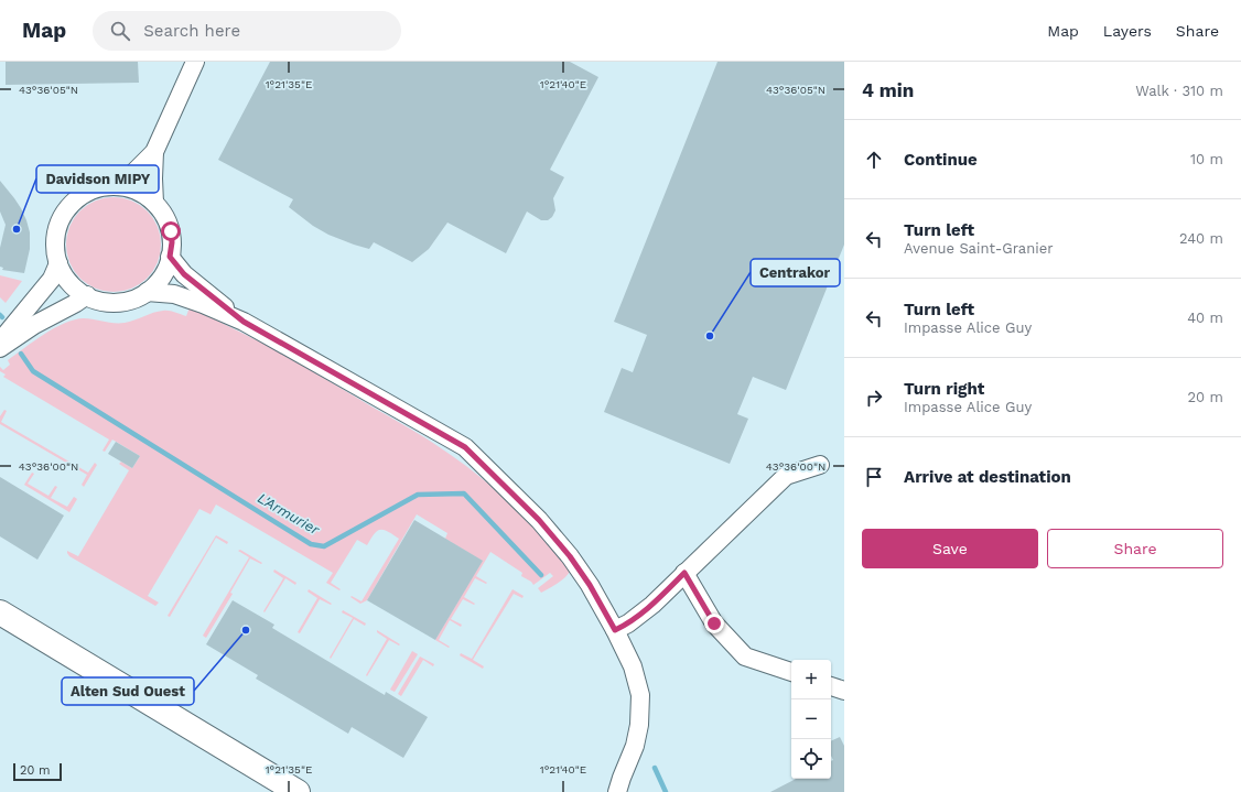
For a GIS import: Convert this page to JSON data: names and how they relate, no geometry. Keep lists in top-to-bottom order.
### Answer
{
  "water": ["L'Armurier"],
  "places": ["Davidson MIPY", "Centrakor", "Alten Sud Ouest"],
  "scale_bar": "20 m",
  "page": {
    "header": "Map",
    "search": "Search here",
    "nav": ["Map", "Layers", "Share"],
    "heading": ["4 min", "Walk · 310 m"],
    "list": [
      ["Continue", "10 m"],
      ["Turn left", "Avenue Saint-Granier", "240 m"],
      ["Turn left", "Impasse Alice Guy", "40 m"],
      ["Turn right", "Impasse Alice Guy", "20 m"],
      "Arrive at destination"
    ],
    "buttons": ["Save", "Share"],
    "map_buttons": ["+", "−"],
    "scale": "20 m"
  },
  "coordinates": [
    "1°21'35\"E",
    "1°21'40\"E",
    "43°36'05\"N",
    "43°36'00\"N"
  ]
}
